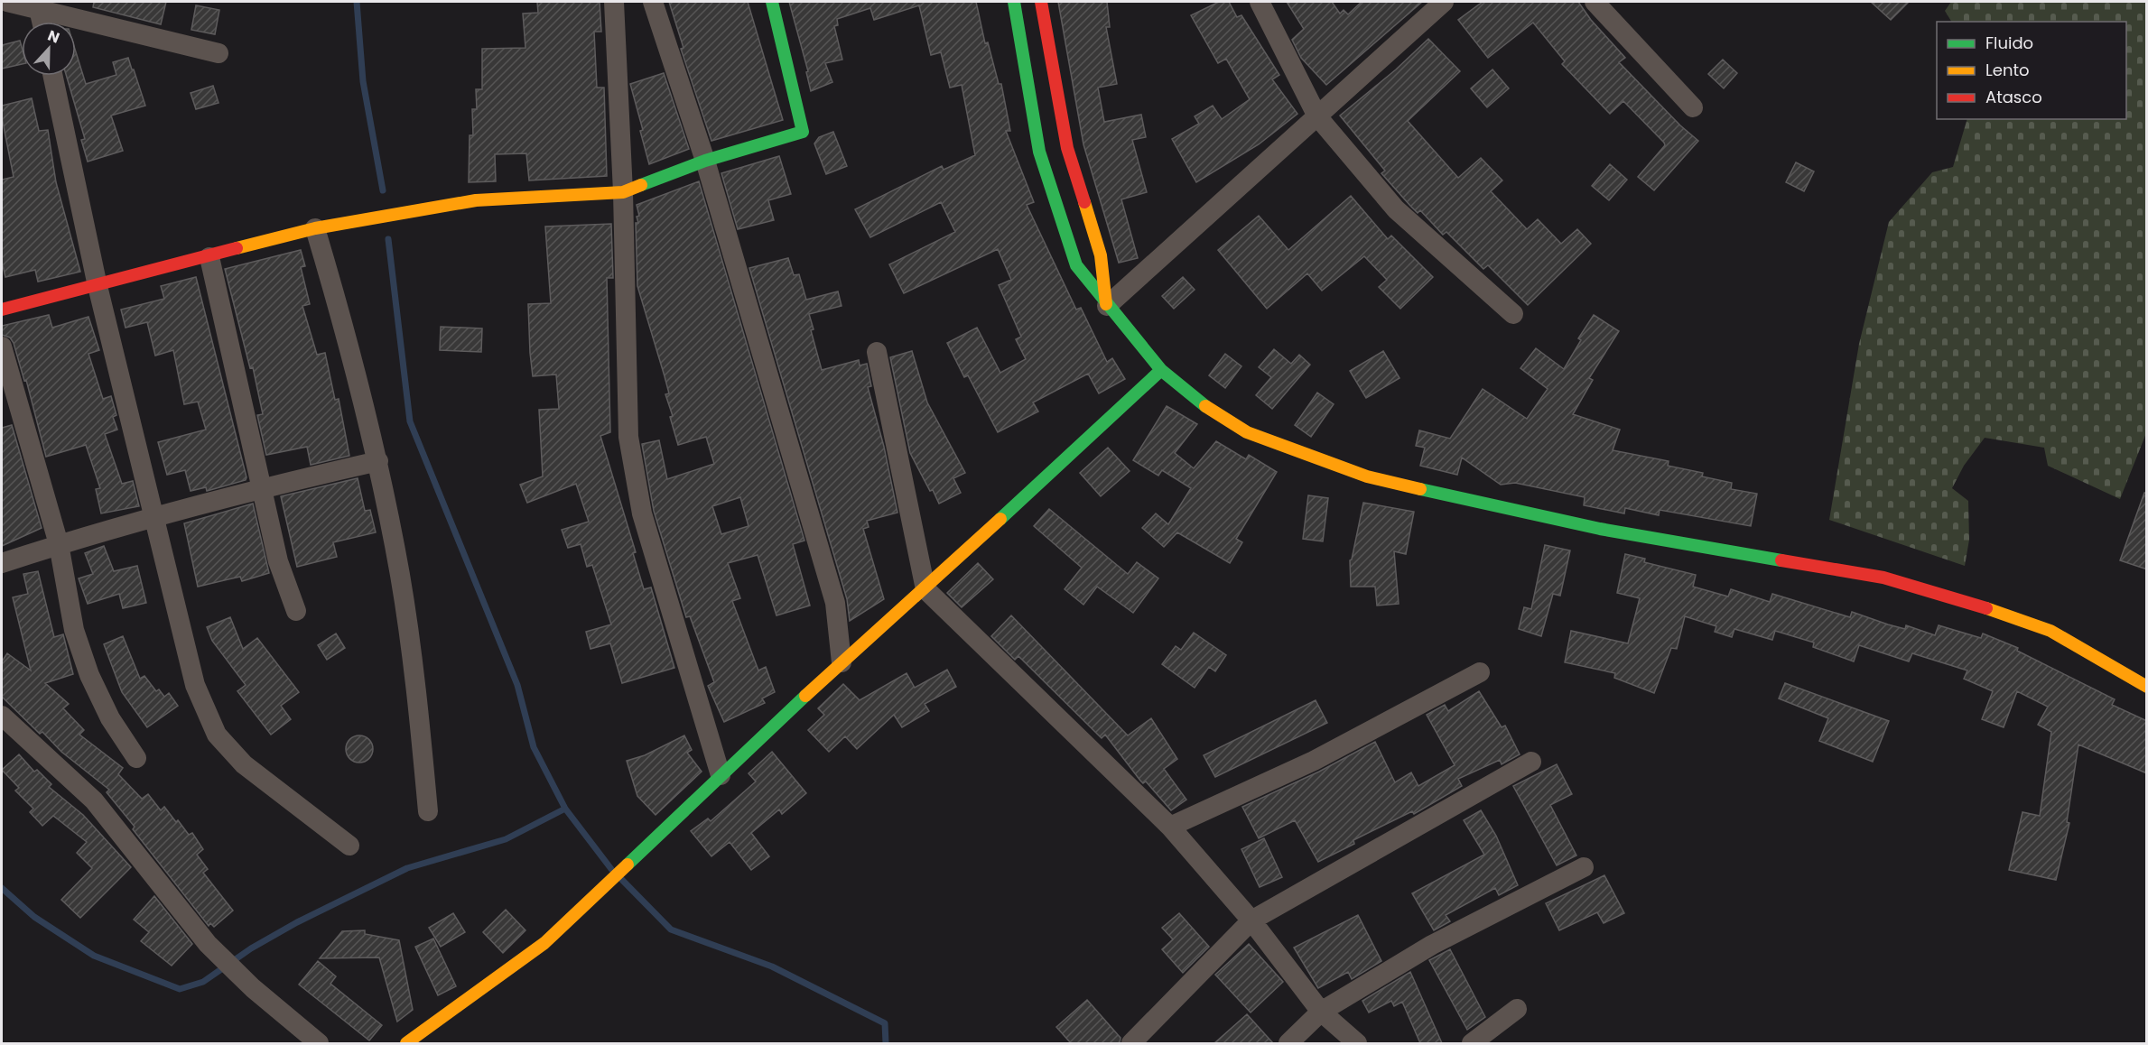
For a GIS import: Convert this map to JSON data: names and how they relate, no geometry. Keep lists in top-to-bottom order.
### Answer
{
  "legend": ["Fluido", "Lento", "Atasco"],
  "north": "top"
}
